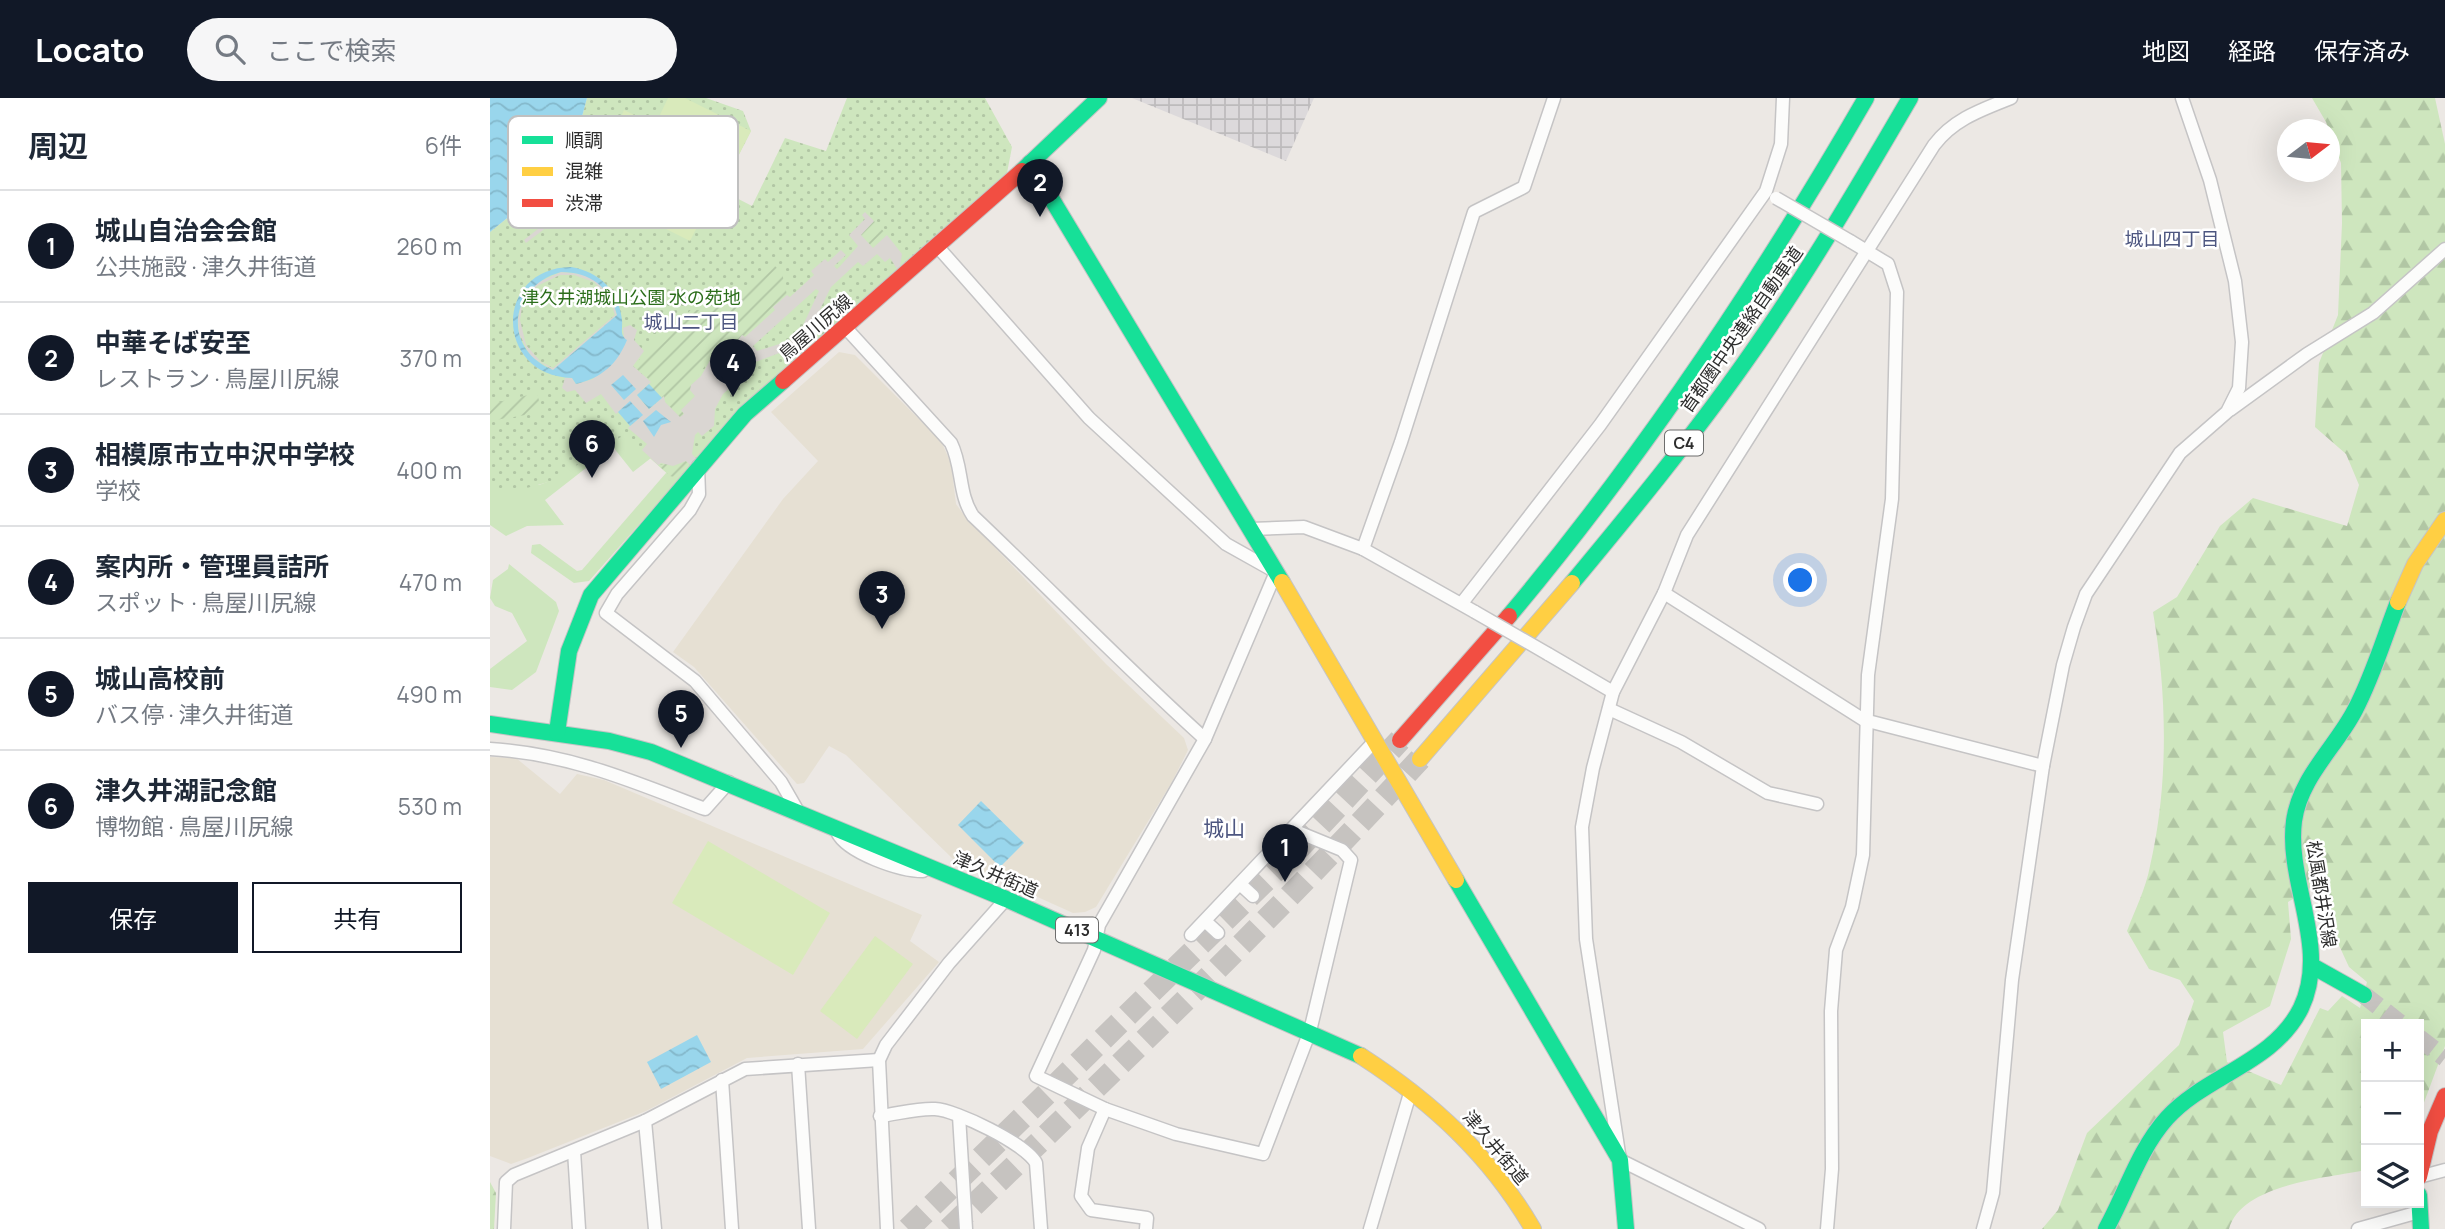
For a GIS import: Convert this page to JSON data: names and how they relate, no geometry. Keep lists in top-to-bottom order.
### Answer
{
  "streets": {
    "main road": [
      "鳥屋川尻線",
      "首都圏中央連絡自動車道",
      "C4",
      "津久井街道",
      "松風都井沢線",
      "413"
    ]
  },
  "crossings": [
    ["鳥屋川尻線", "津久井街道"]
  ],
  "districts": ["城山四丁目", "城山二丁目", "城山"],
  "parks": ["津久井湖城山公園 水の苑地"],
  "legend": ["順調", "混雑", "渋滞"],
  "north": "right",
  "page": {
    "header": "Locato",
    "search": "ここで検索",
    "nav": ["地図", "経路", "保存済み"],
    "heading": ["周辺", "6件"],
    "pins": [
      "2",
      "4",
      "6",
      "3",
      "5",
      "1"
    ],
    "list": [
      {
        "mark": "1",
        "name": "城山自治会会館",
        "note": "公共施設 · 津久井街道",
        "value": "260 m"
      },
      {
        "mark": "2",
        "name": "中華そば安至",
        "note": "レストラン · 鳥屋川尻線",
        "value": "370 m"
      },
      {
        "mark": "3",
        "name": "相模原市立中沢中学校",
        "note": "学校",
        "value": "400 m"
      },
      {
        "mark": "4",
        "name": "案内所・管理員詰所",
        "note": "スポット · 鳥屋川尻線",
        "value": "470 m"
      },
      {
        "mark": "5",
        "name": "城山高校前",
        "note": "バス停 · 津久井街道",
        "value": "490 m"
      },
      {
        "mark": "6",
        "name": "津久井湖記念館",
        "note": "博物館 · 鳥屋川尻線",
        "value": "530 m"
      }
    ],
    "buttons": ["保存", "共有"],
    "map_buttons": ["+", "−"]
  }
}
